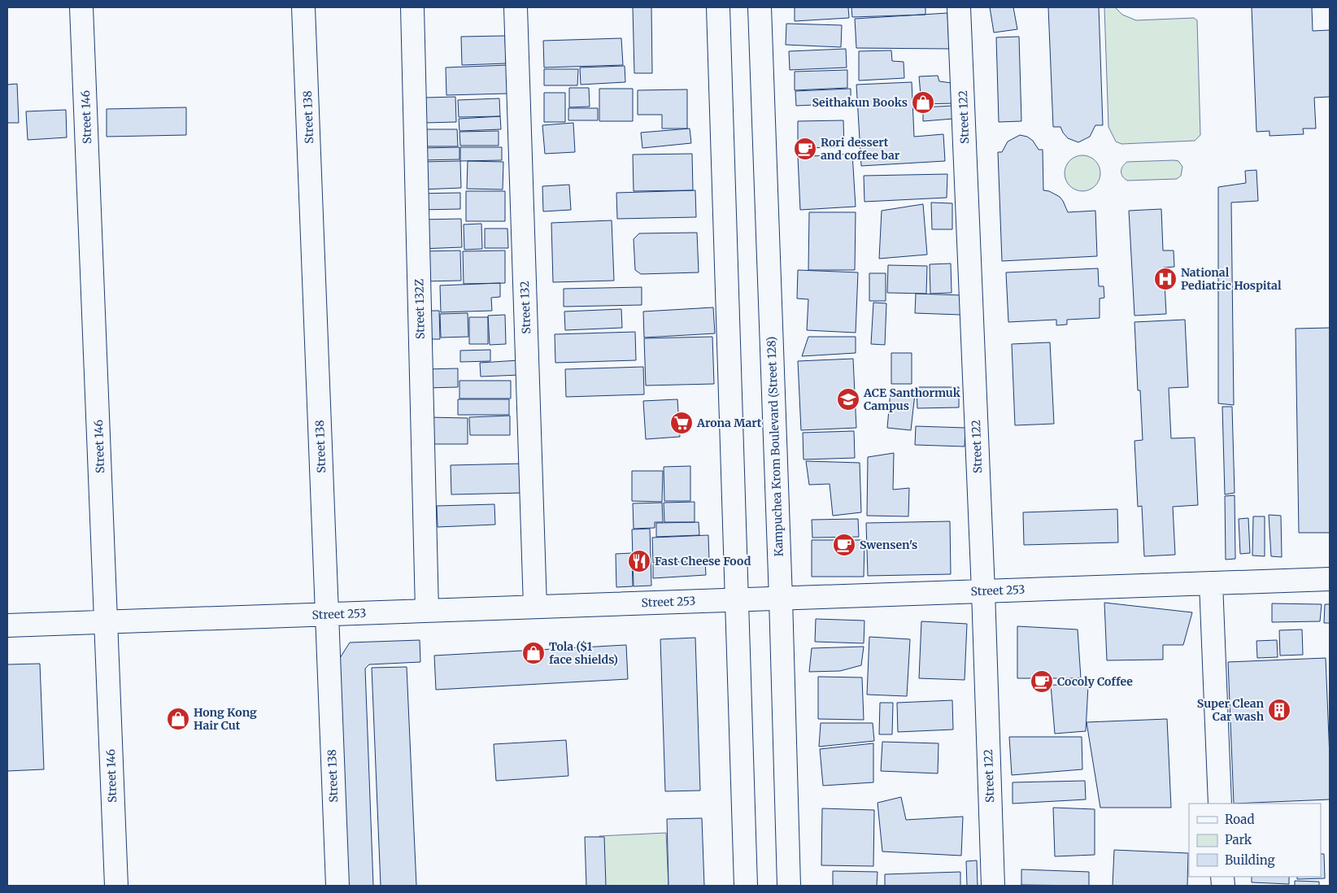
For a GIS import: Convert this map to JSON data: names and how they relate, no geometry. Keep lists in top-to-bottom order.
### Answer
{
  "streets": {
    "street": [
      "Street 146",
      "Street 138",
      "Street 122",
      "Street 132",
      "Street 132Z",
      "Kampuchea Krom Boulevard (Street 128)",
      "Street 253"
    ]
  },
  "crossings": [
    ["Street 146", "Street 253"],
    ["Street 138", "Street 253"],
    ["Street 122", "Street 253"],
    ["Street 132", "Street 253"],
    ["Street 132Z", "Street 253"],
    ["Kampuchea Krom Boulevard (Street 128)", "Street 253"]
  ],
  "places": {
    "shop": ["Seithakun Books", "Tola ($1 face shields)", "Hong Kong Hair Cut"],
    "cafe": ["Rori dessert and coffee bar", "Swensen's", "Cocoly Coffee"],
    "hospital": ["National Pediatric Hospital"],
    "school or university": ["ACE Santhormuk Campus"],
    "supermarket": ["Arona Mart"],
    "restaurant": ["Fast Cheese Food"],
    "building": ["Super Clean Car wash"]
  },
  "legend": ["Road", "Park", "Building"]
}
